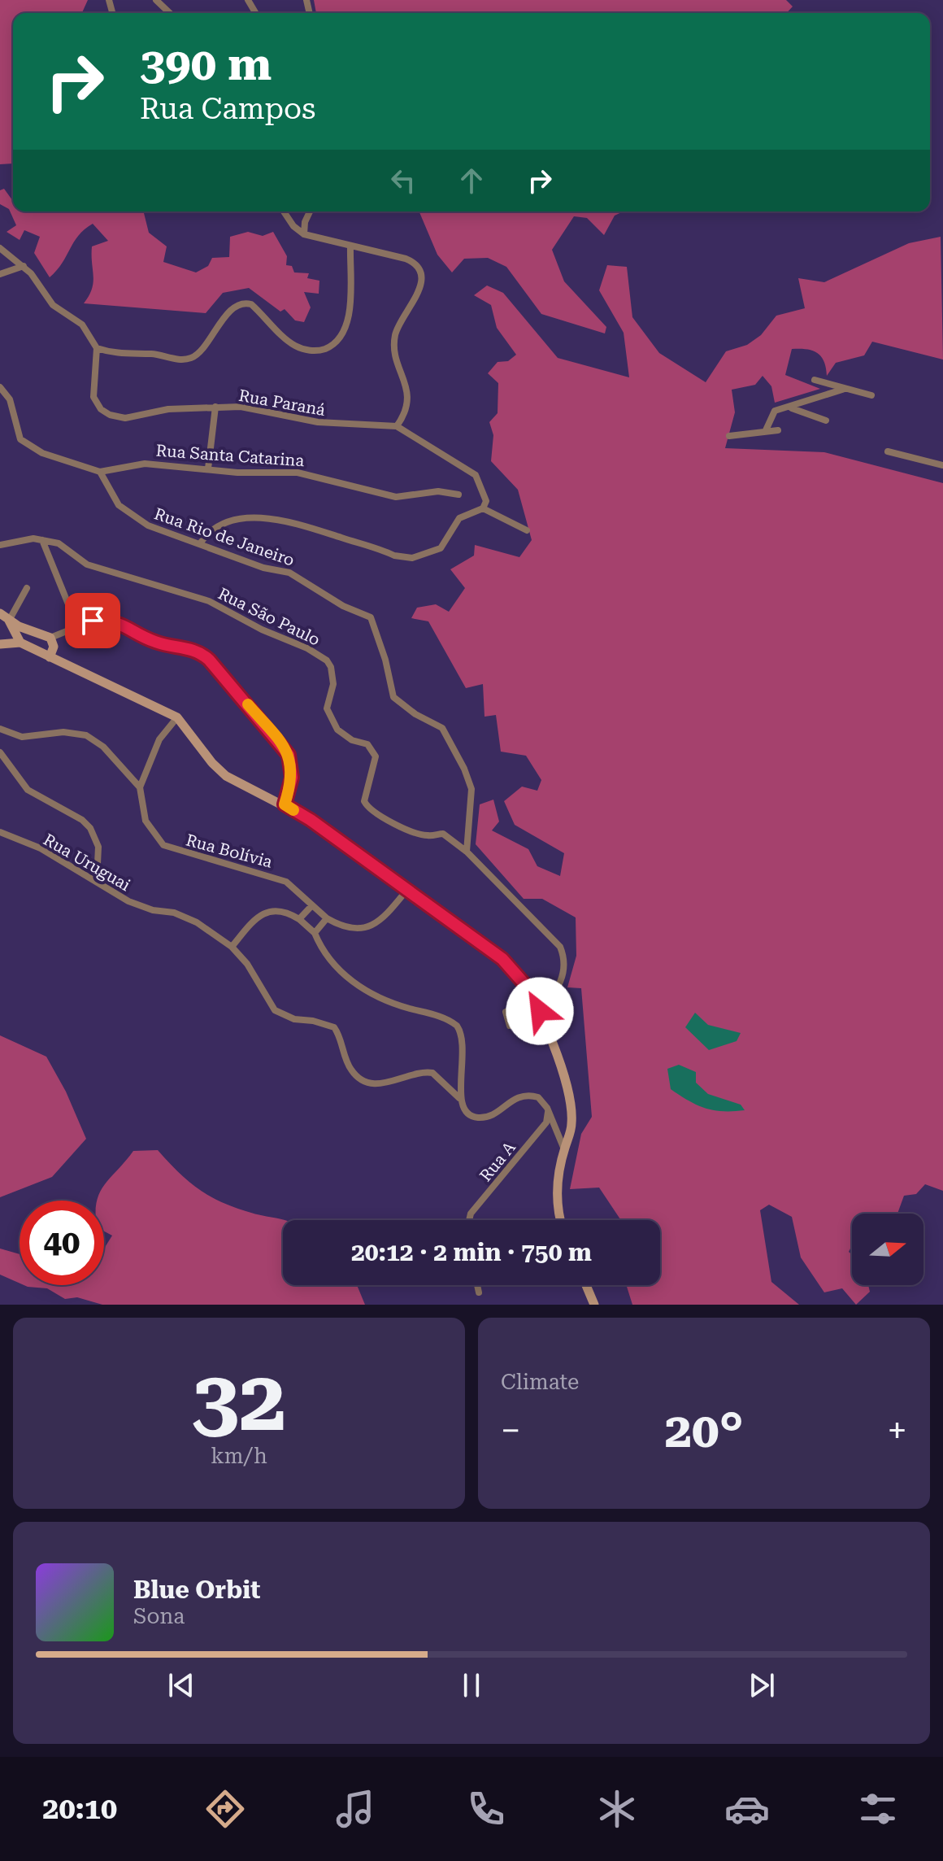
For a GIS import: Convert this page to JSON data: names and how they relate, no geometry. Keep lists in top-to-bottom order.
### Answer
{
  "streets": {
    "street": [
      "Rua Paraná",
      "Rua Santa Catarina",
      "Rua Rio de Janeiro",
      "Rua São Paulo",
      "Rua Bolívia",
      "Rua Uruguai",
      "Rua A"
    ]
  },
  "crossings": [
    ["Rua Santa Catarina", "Rua Rio de Janeiro"],
    ["Rua Rio de Janeiro", "Rua São Paulo"]
  ],
  "north": "right",
  "page": {
    "turn": ["390 m", "Rua Campos"],
    "limit": "40",
    "trip": "20:12 · 2 min · 750 m",
    "tile": [
      ["32", "km/h"],
      "Climate"
    ],
    "heat": ["−", "20°", "+"],
    "song": ["Blue Orbit", "Sona"],
    "tabs": "20:10"
  }
}
